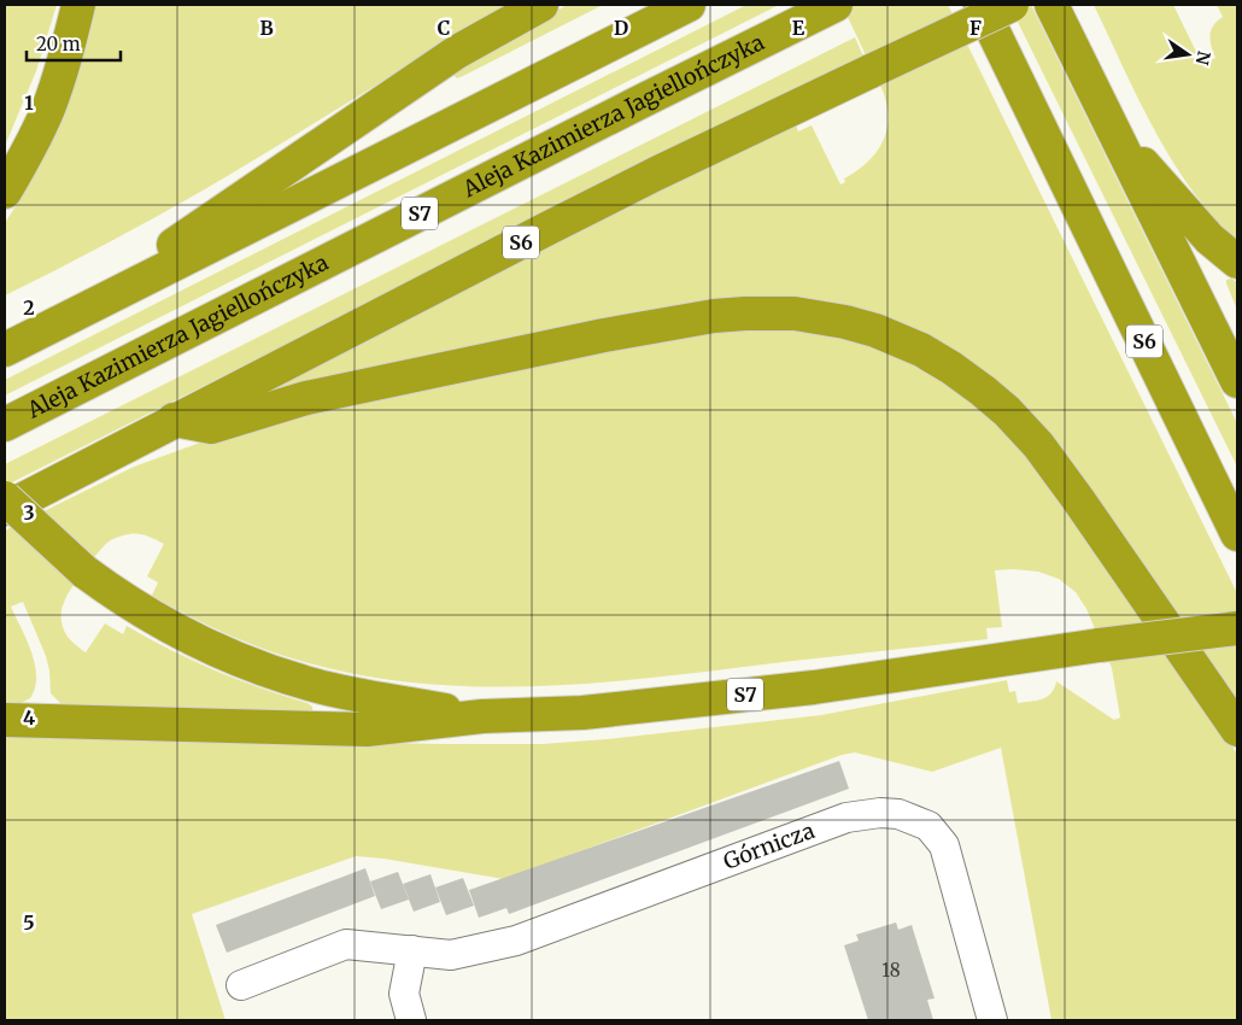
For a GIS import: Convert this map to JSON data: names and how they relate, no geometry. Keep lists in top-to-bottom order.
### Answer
{
  "streets": {
    "highway": ["Aleja Kazimierza Jagiellończyka", "S7", "S6"],
    "street": ["Górnicza"]
  },
  "house_numbers": ["18"],
  "scale_bar": "20 m",
  "north": "right",
  "grid": {
    "columns": [
      "B",
      "C",
      "D",
      "E",
      "F"
    ],
    "rows": [
      "1",
      "2",
      "3",
      "4",
      "5"
    ]
  }
}
